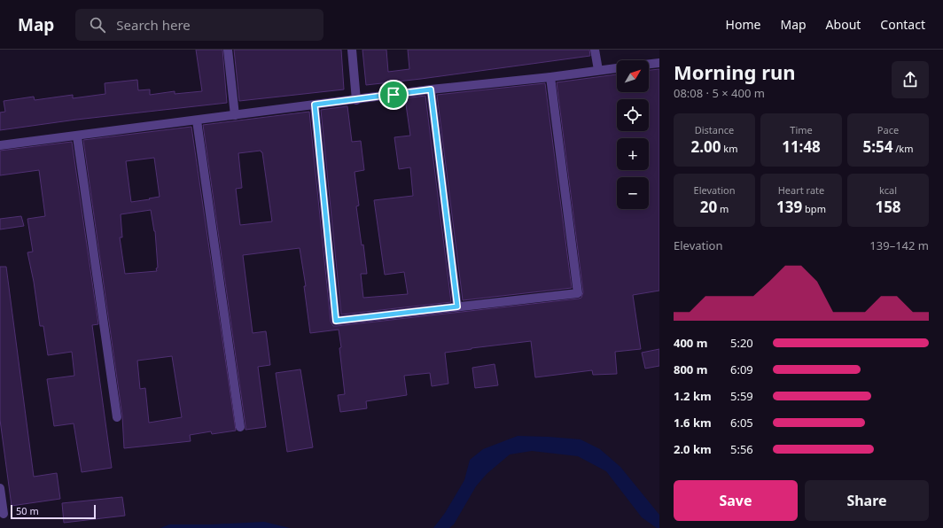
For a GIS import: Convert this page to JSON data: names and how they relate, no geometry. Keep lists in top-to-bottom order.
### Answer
{
  "scale_bar": "50 m",
  "north": "top right",
  "page": {
    "header": "Map",
    "search": "Search here",
    "nav": [
      "Home",
      "Map",
      "About",
      "Contact"
    ],
    "heading": ["Morning run", "08:08 · 5 × 400 m"],
    "map_buttons": ["+", "−"],
    "stats": [
      ["Distance", "2.00 km"],
      ["Time", "11:48"],
      ["Pace", "5:54 /km"],
      ["Elevation", "20 m"],
      ["Heart rate", "139 bpm"],
      ["kcal", "158"]
    ],
    "chart": ["Elevation", "139–142 m"],
    "list": [
      {
        "name": "400 m",
        "note": "5:20"
      },
      {
        "name": "800 m",
        "note": "6:09"
      },
      {
        "name": "1.2 km",
        "note": "5:59"
      },
      {
        "name": "1.6 km",
        "note": "6:05"
      },
      {
        "name": "2.0 km",
        "note": "5:56"
      }
    ],
    "buttons": ["Save", "Share"],
    "scale": "50 m"
  }
}
